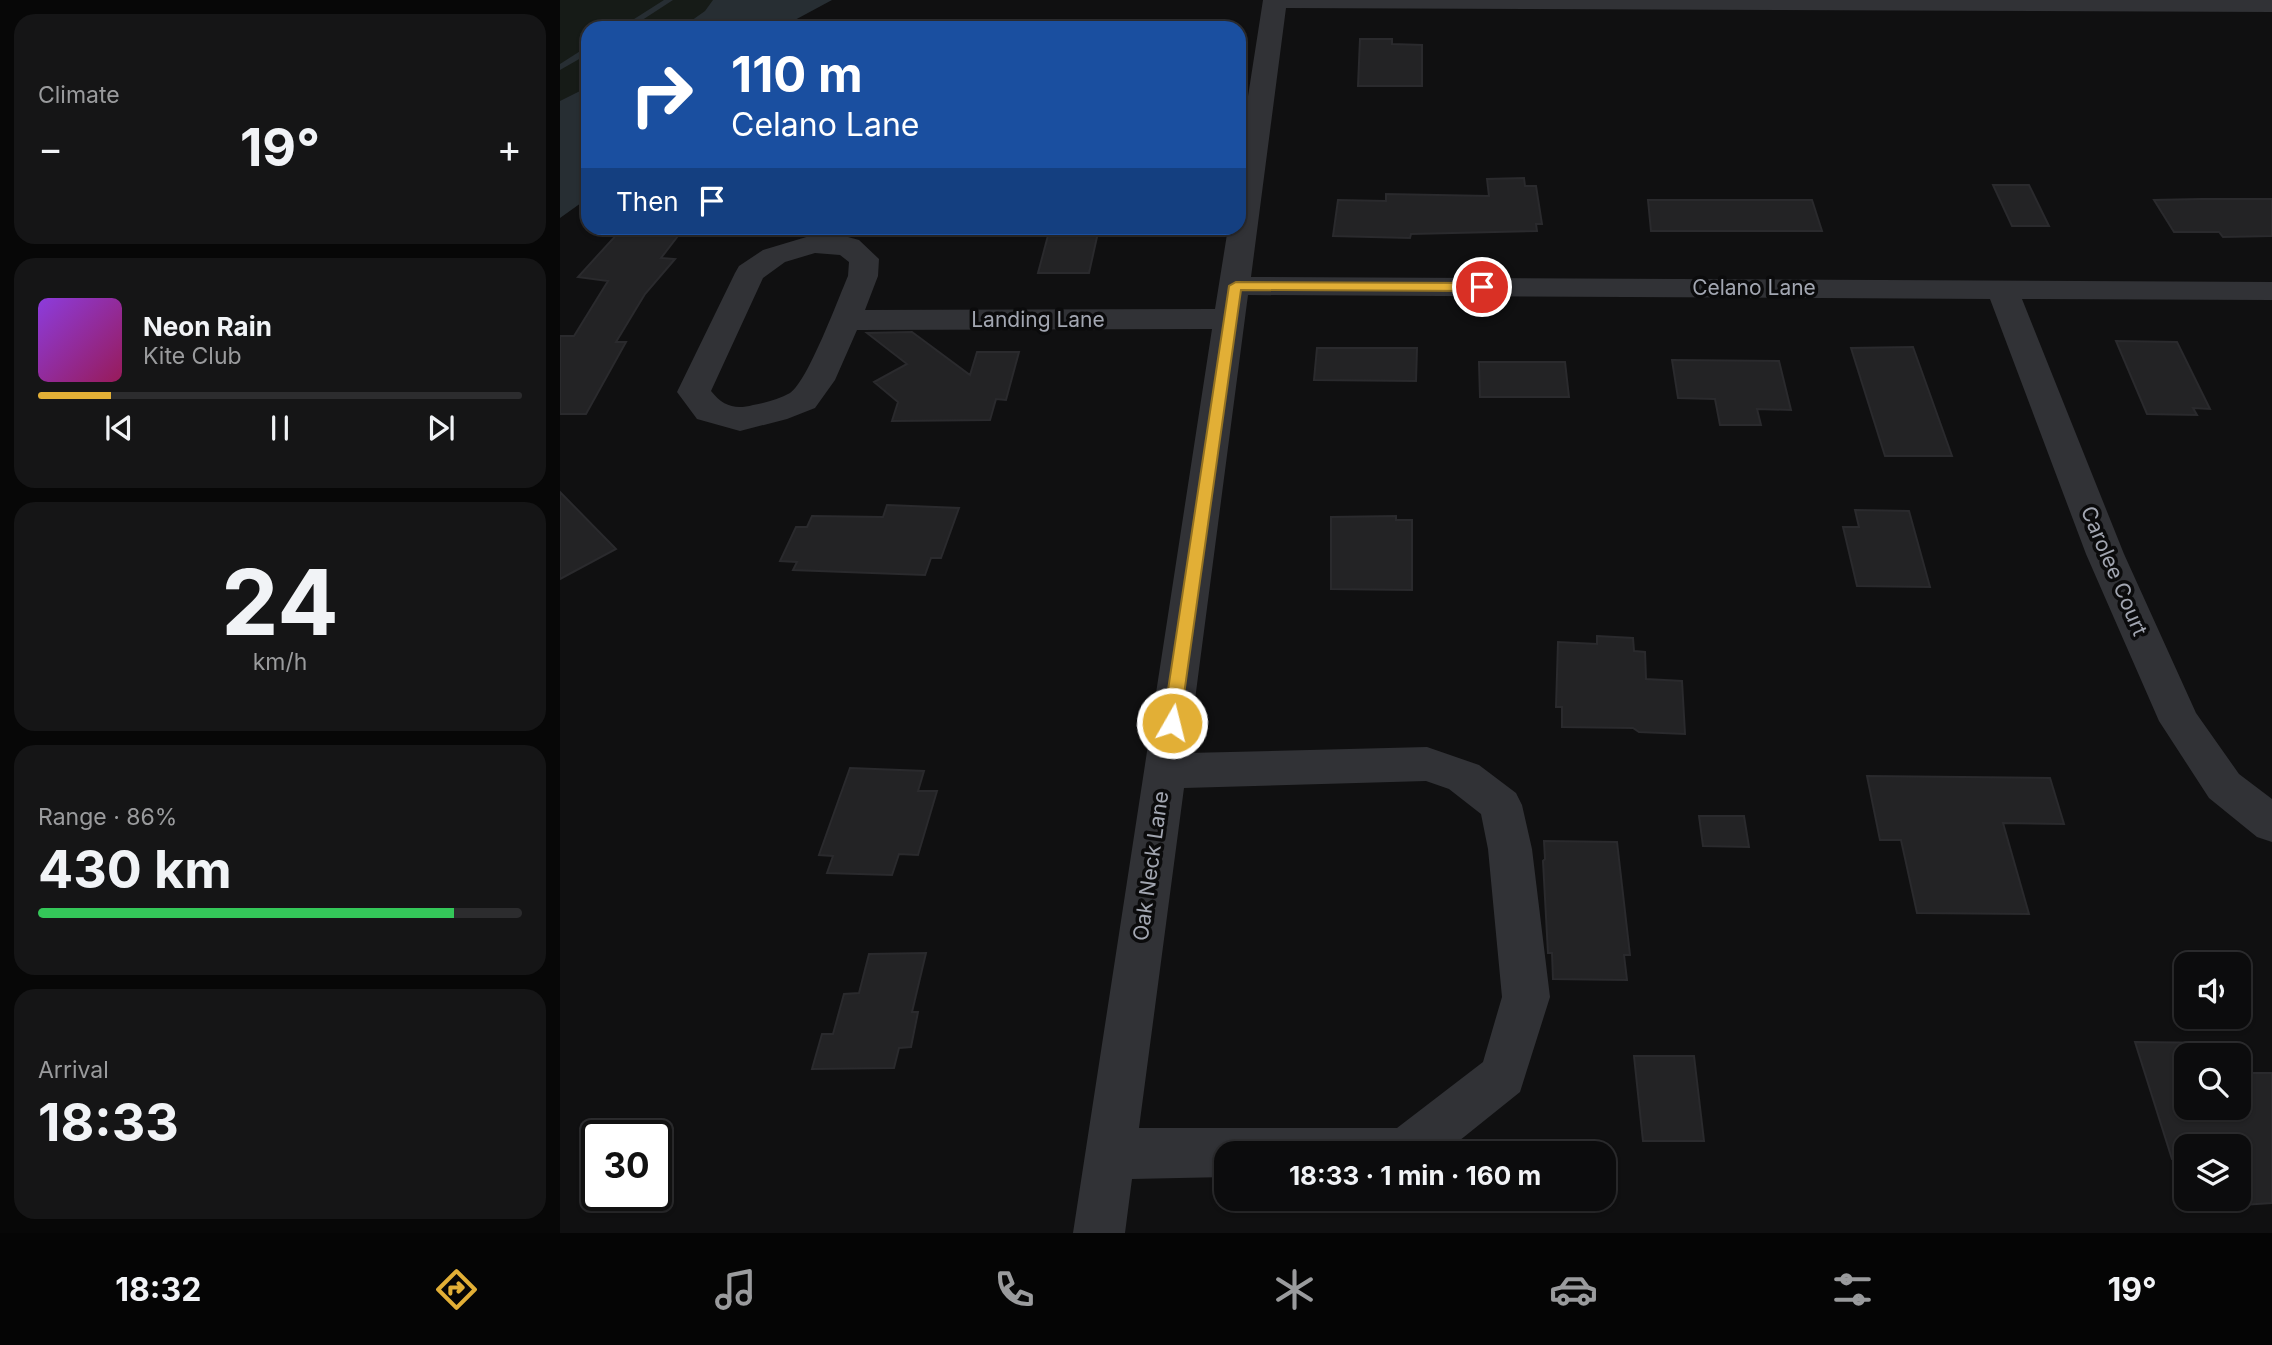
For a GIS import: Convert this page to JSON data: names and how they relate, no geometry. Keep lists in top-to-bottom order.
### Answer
{
  "streets": {
    "street": [
      "Celano Lane",
      "Landing Lane",
      "Carolee Court",
      "Oak Neck Lane"
    ]
  },
  "crossings": [
    ["Celano Lane", "Landing Lane"],
    ["Celano Lane", "Carolee Court"],
    ["Celano Lane", "Oak Neck Lane"],
    ["Landing Lane", "Oak Neck Lane"]
  ],
  "page": {
    "tile": [
      "Climate",
      ["24", "km/h"],
      ["Range · 86%", "430 km"],
      ["Arrival", "18:33"]
    ],
    "turn": ["110 m", "Celano Lane"],
    "heat": ["−", "19°", "+"],
    "then": "Then",
    "song": ["Neon Rain", "Kite Club"],
    "limit": "30",
    "trip": "18:33 · 1 min · 160 m",
    "tabs": ["18:32", "19°"]
  }
}
